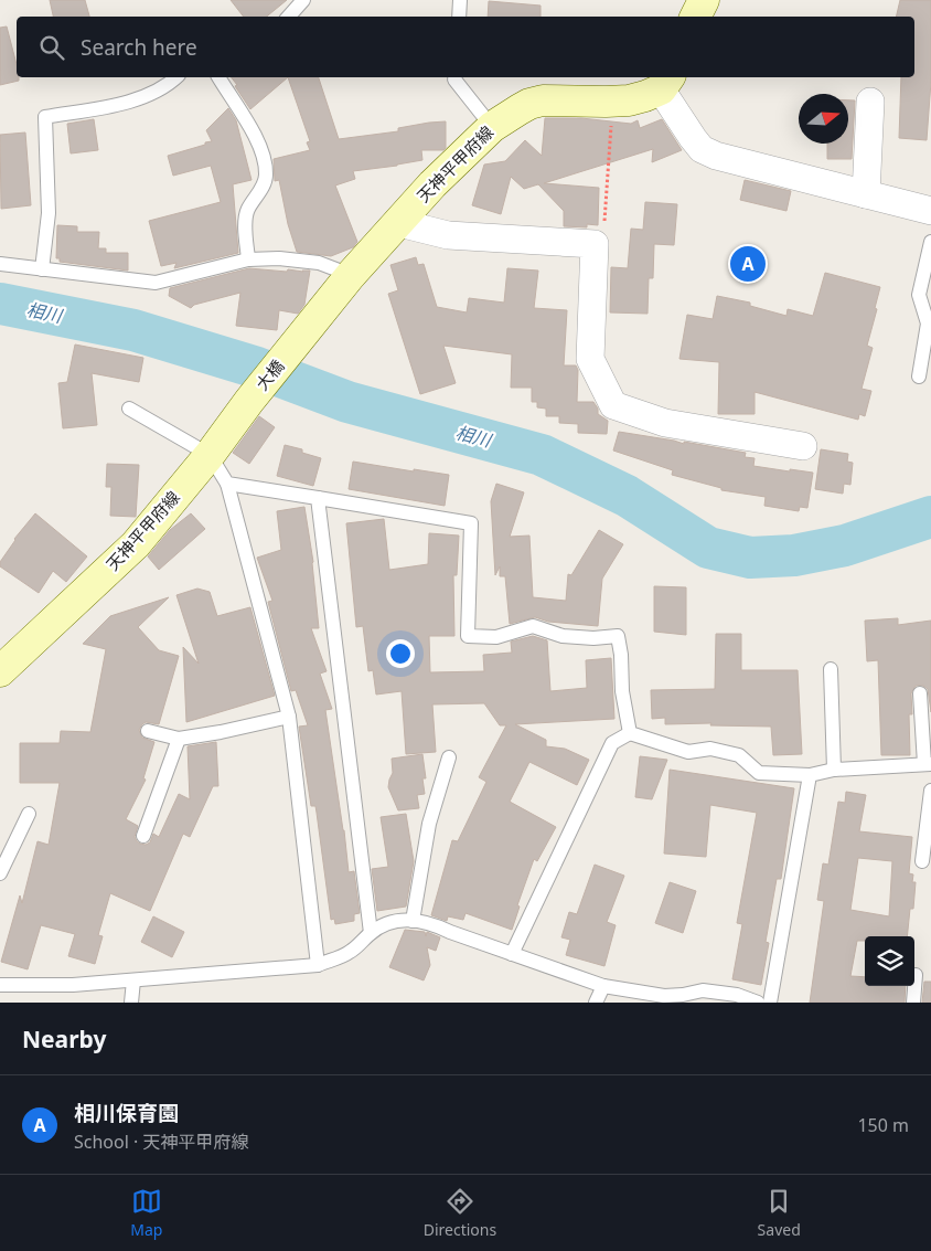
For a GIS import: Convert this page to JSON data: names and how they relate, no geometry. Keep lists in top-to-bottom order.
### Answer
{
  "streets": {
    "main road": ["天神平甲府線", "大橋"]
  },
  "crossings": [
    ["天神平甲府線", "大橋"]
  ],
  "water": ["相川"],
  "north": "right",
  "page": {
    "search": "Search here",
    "pins": "A",
    "heading": "Nearby",
    "list": [
      {
        "mark": "A",
        "name": "相川保育園",
        "note": "School · 天神平甲府線",
        "value": "150 m"
      }
    ],
    "nav": ["Map", "Directions", "Saved"]
  }
}
